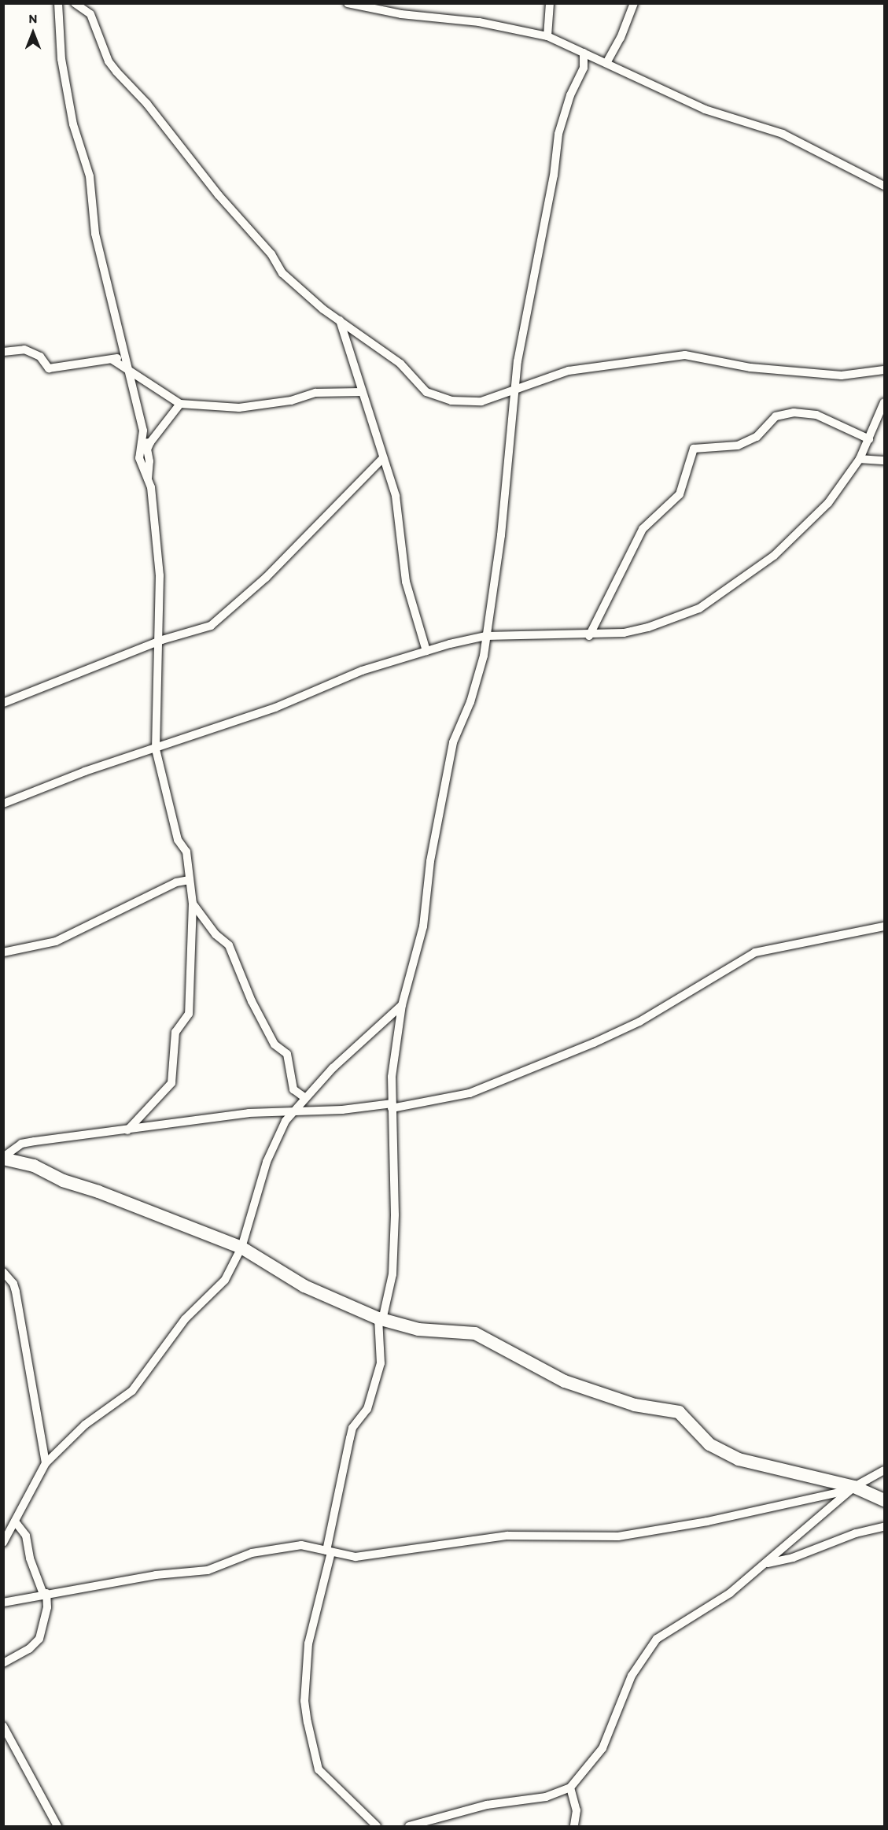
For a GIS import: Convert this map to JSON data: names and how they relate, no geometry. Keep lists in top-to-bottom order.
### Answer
{
  "north": "top"
}
